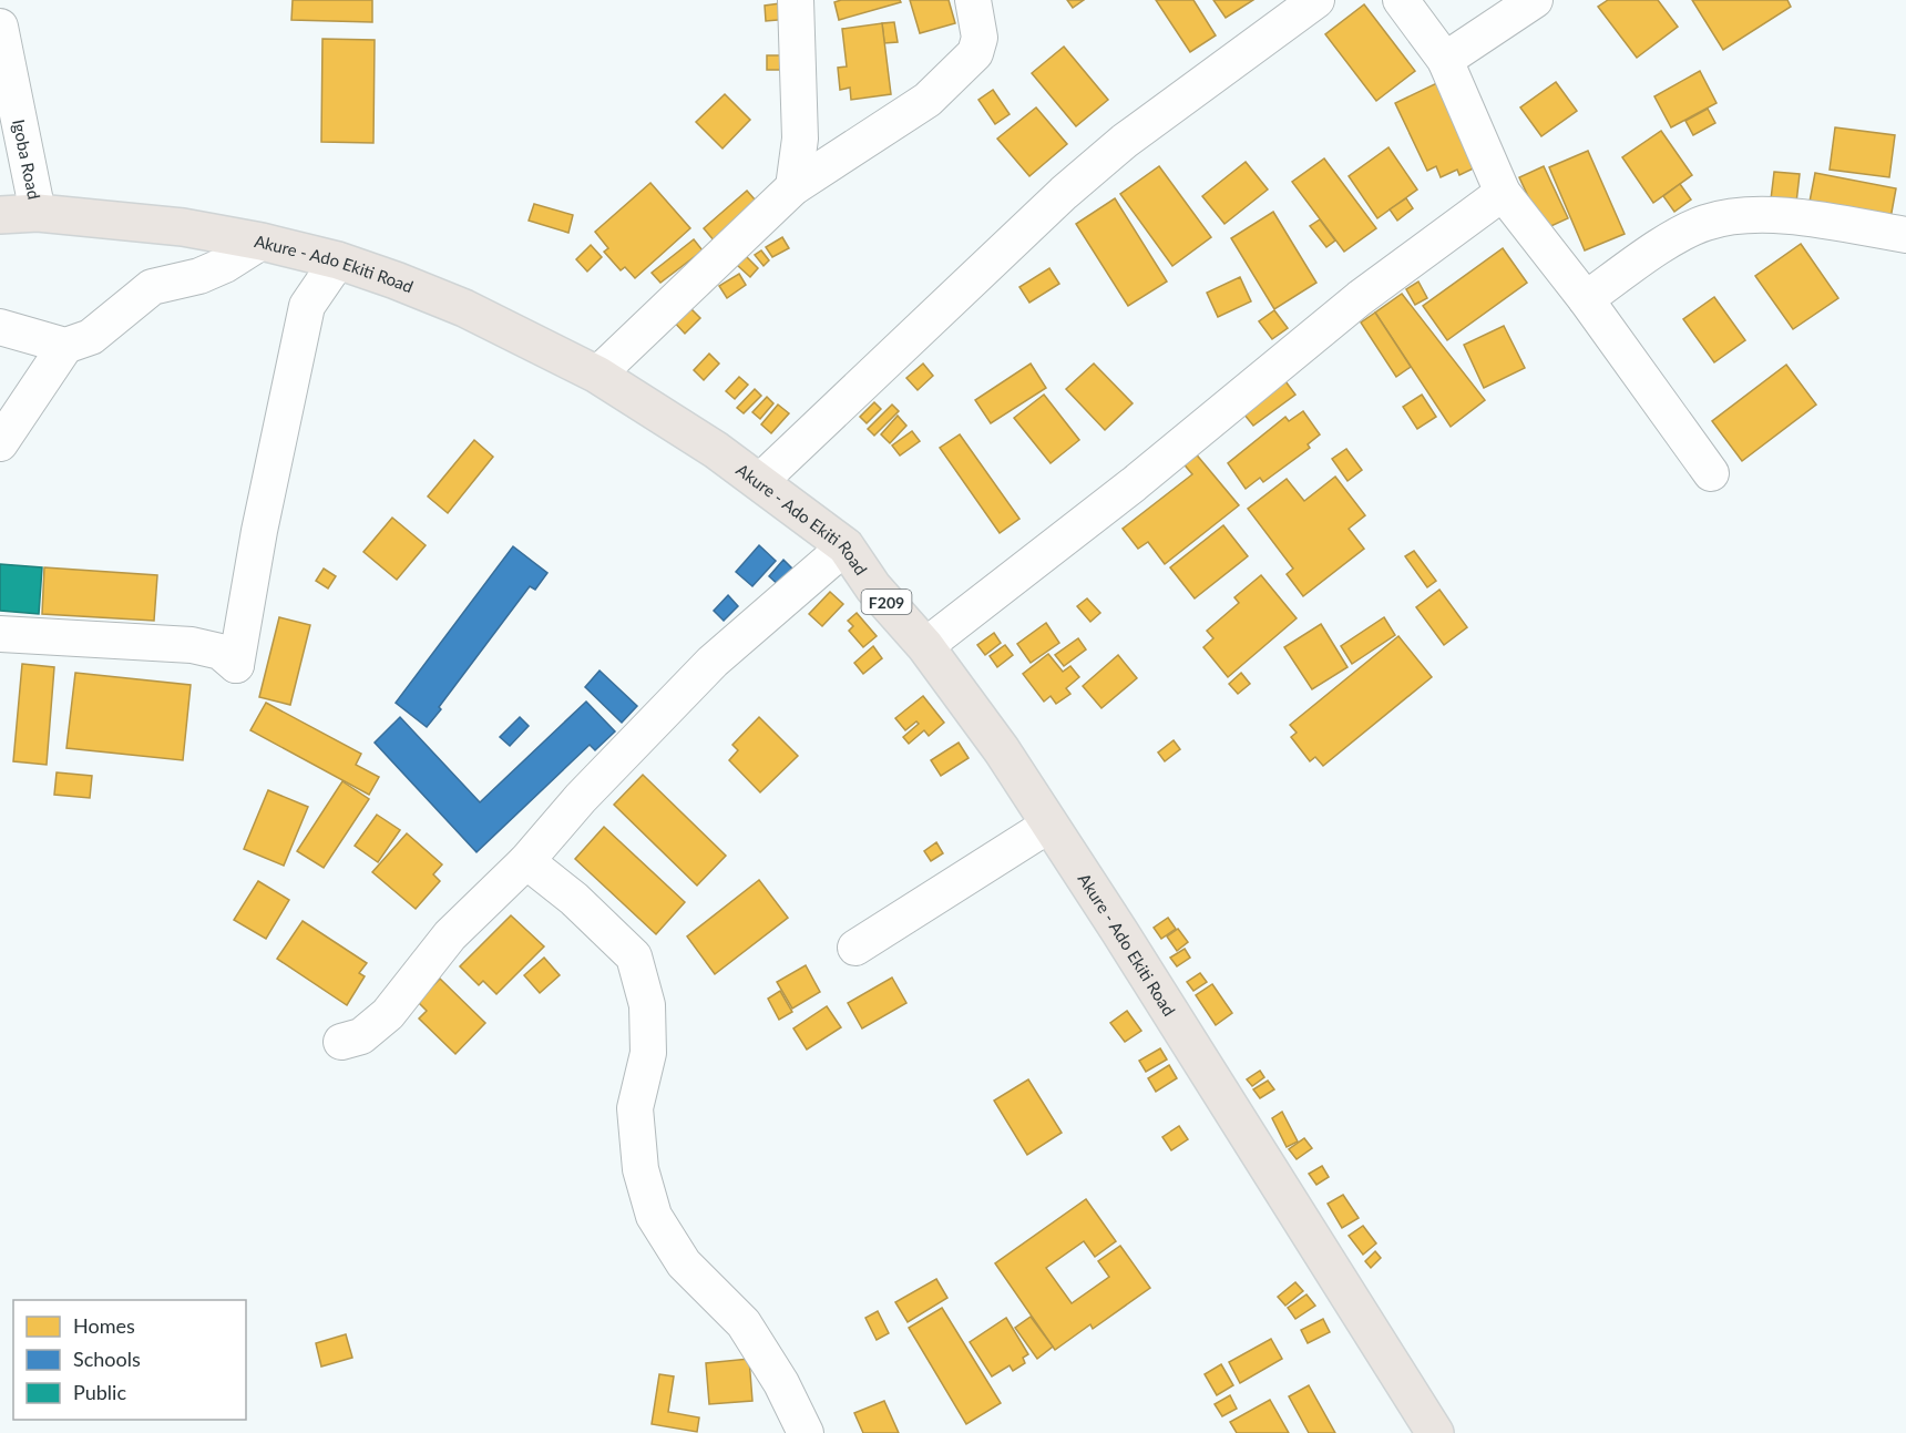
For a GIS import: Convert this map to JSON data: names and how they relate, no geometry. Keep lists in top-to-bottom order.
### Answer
{
  "streets": {
    "main road": ["Akure - Ado Ekiti Road", "F209"],
    "street": ["Igoba Road"]
  },
  "crossings": [
    ["Igoba Road", "Akure - Ado Ekiti Road"]
  ],
  "legend": ["Homes", "Schools", "Public"]
}
